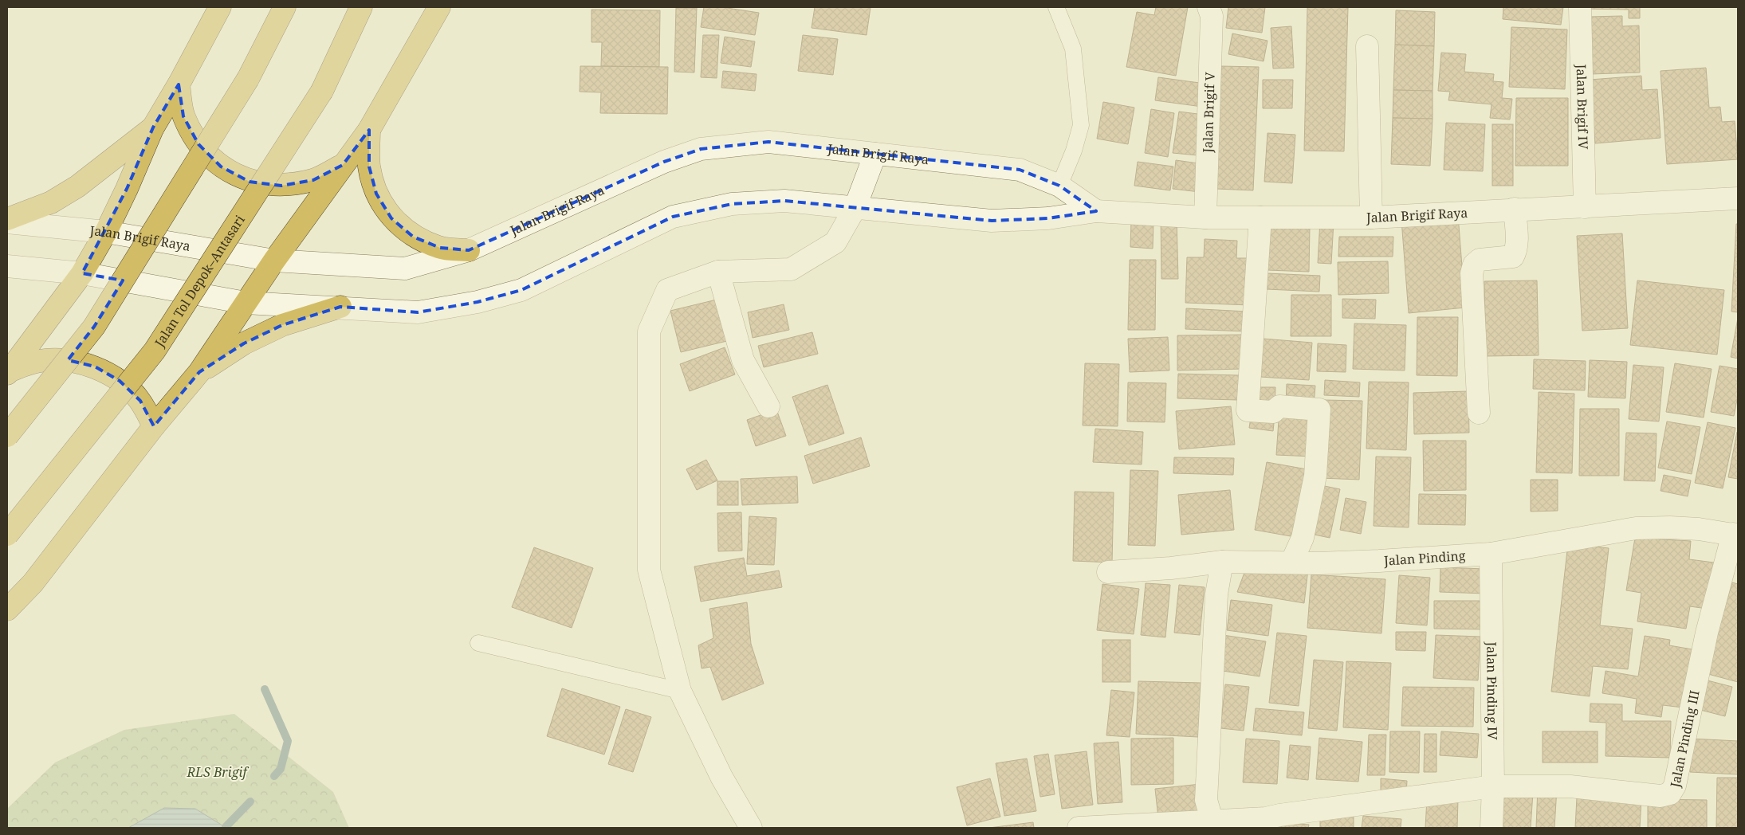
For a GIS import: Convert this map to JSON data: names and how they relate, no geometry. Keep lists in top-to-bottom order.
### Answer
{
  "streets": {
    "highway": ["Jalan Tol Depok–Antasari"],
    "street": [
      "Jalan Brigif IV",
      "Jalan Brigif V",
      "Jalan Brigif Raya",
      "Jalan Pinding",
      "Jalan Pinding IV",
      "Jalan Pinding III"
    ]
  },
  "crossings": [
    ["Jalan Brigif IV", "Jalan Brigif Raya"],
    ["Jalan Brigif V", "Jalan Brigif Raya"],
    ["Jalan Pinding", "Jalan Pinding IV"],
    ["Jalan Pinding", "Jalan Pinding III"],
    ["Jalan Pinding IV", "Jalan Pinding III"]
  ],
  "parks": ["RLS Brigif"]
}
